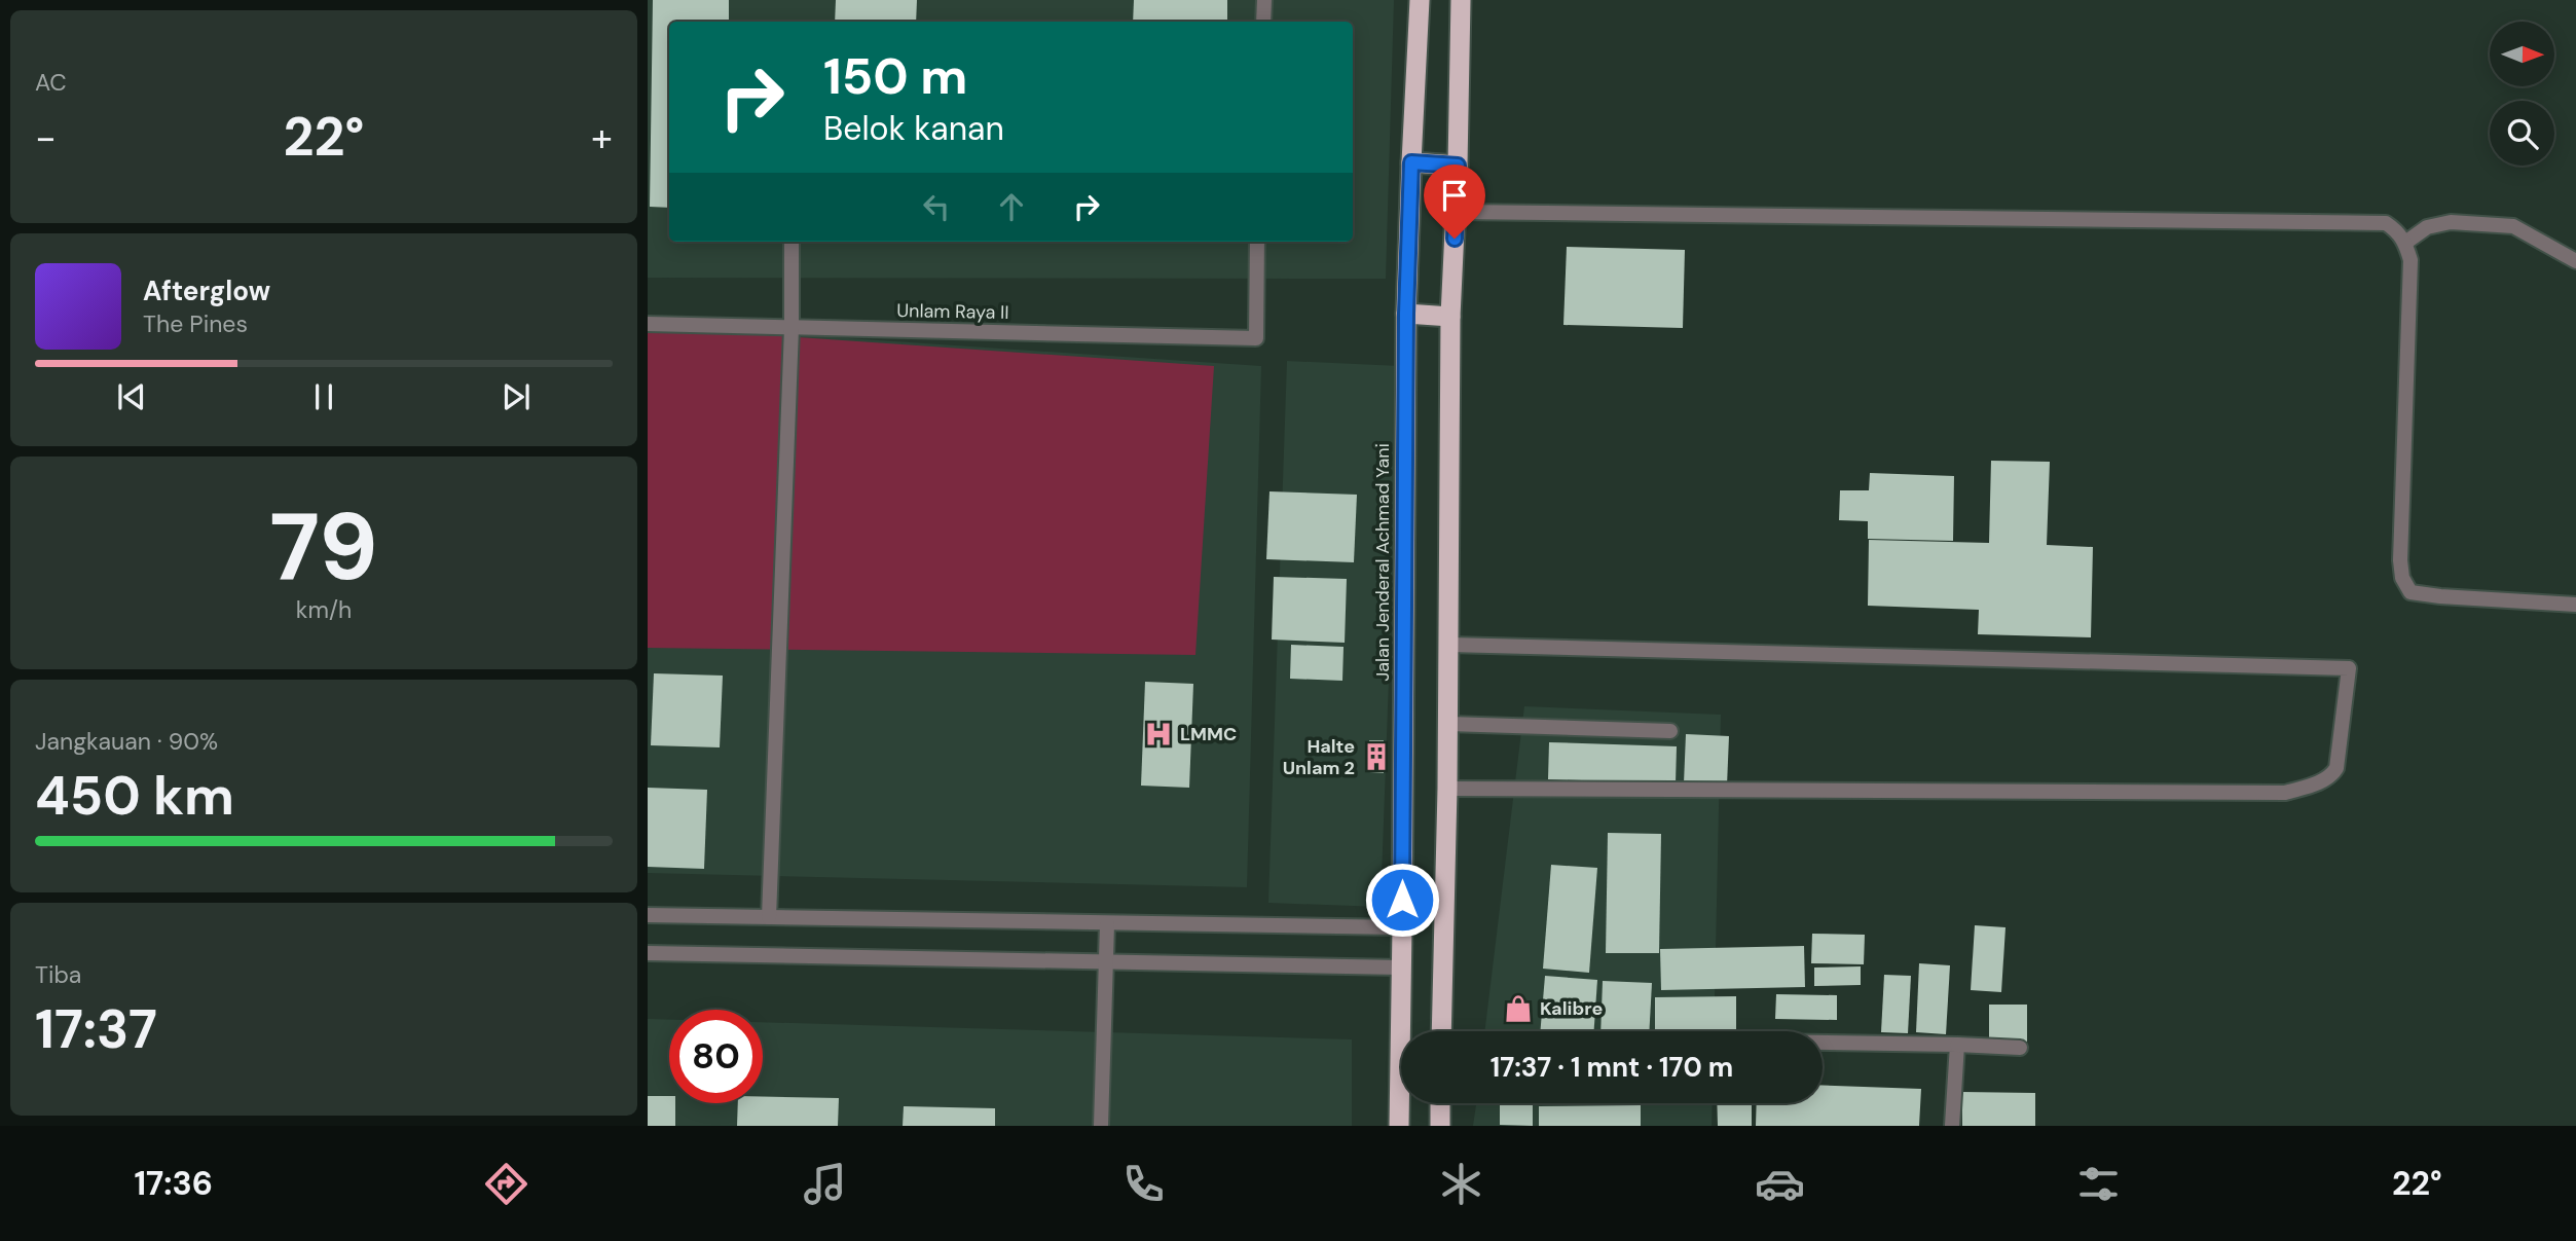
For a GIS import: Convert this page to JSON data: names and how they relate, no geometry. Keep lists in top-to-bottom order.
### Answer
{
  "streets": {
    "highway": ["Jalan Jenderal Achmad Yani"],
    "street": ["Unlam Raya II"]
  },
  "places": {
    "hospital": ["LMMC"],
    "building": ["Halte Unlam 2"],
    "shop": ["Kalibre"]
  },
  "north": "right",
  "page": {
    "tile": [
      "AC",
      ["79", "km/h"],
      ["Jangkauan · 90%", "450 km"],
      ["Tiba", "17:37"]
    ],
    "turn": ["150 m", "Belok kanan"],
    "heat": ["−", "22°", "+"],
    "song": ["Afterglow", "The Pines"],
    "limit": "80",
    "trip": "17:37 · 1 mnt · 170 m",
    "tabs": ["17:36", "22°"]
  }
}
